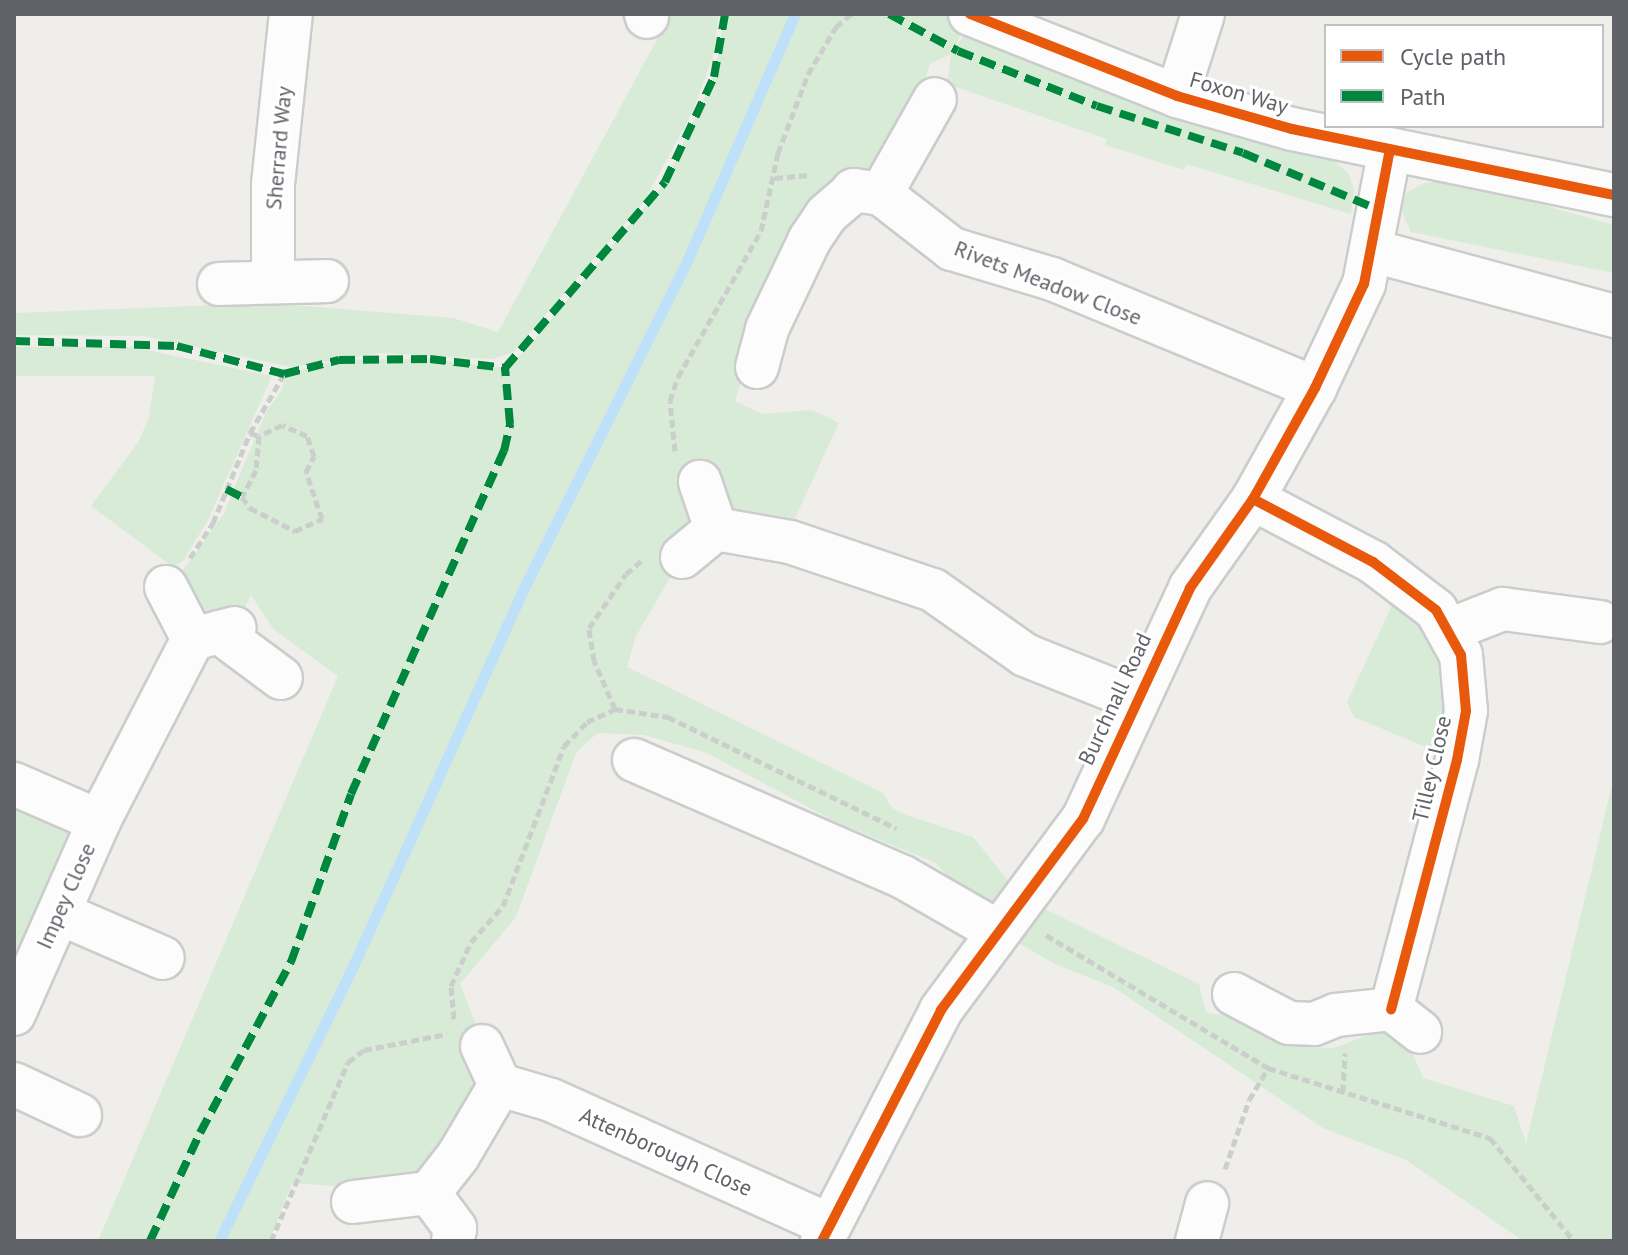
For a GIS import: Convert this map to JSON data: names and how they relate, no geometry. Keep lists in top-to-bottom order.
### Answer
{
  "streets": {
    "street": [
      "Foxon Way",
      "Sherrard Way",
      "Rivets Meadow Close",
      "Burchnall Road",
      "Tilley Close",
      "Impey Close",
      "Attenborough Close"
    ]
  },
  "crossings": [
    ["Foxon Way", "Burchnall Road"],
    ["Rivets Meadow Close", "Burchnall Road"],
    ["Burchnall Road", "Tilley Close"],
    ["Burchnall Road", "Attenborough Close"]
  ],
  "legend": ["Cycle path", "Path"]
}
